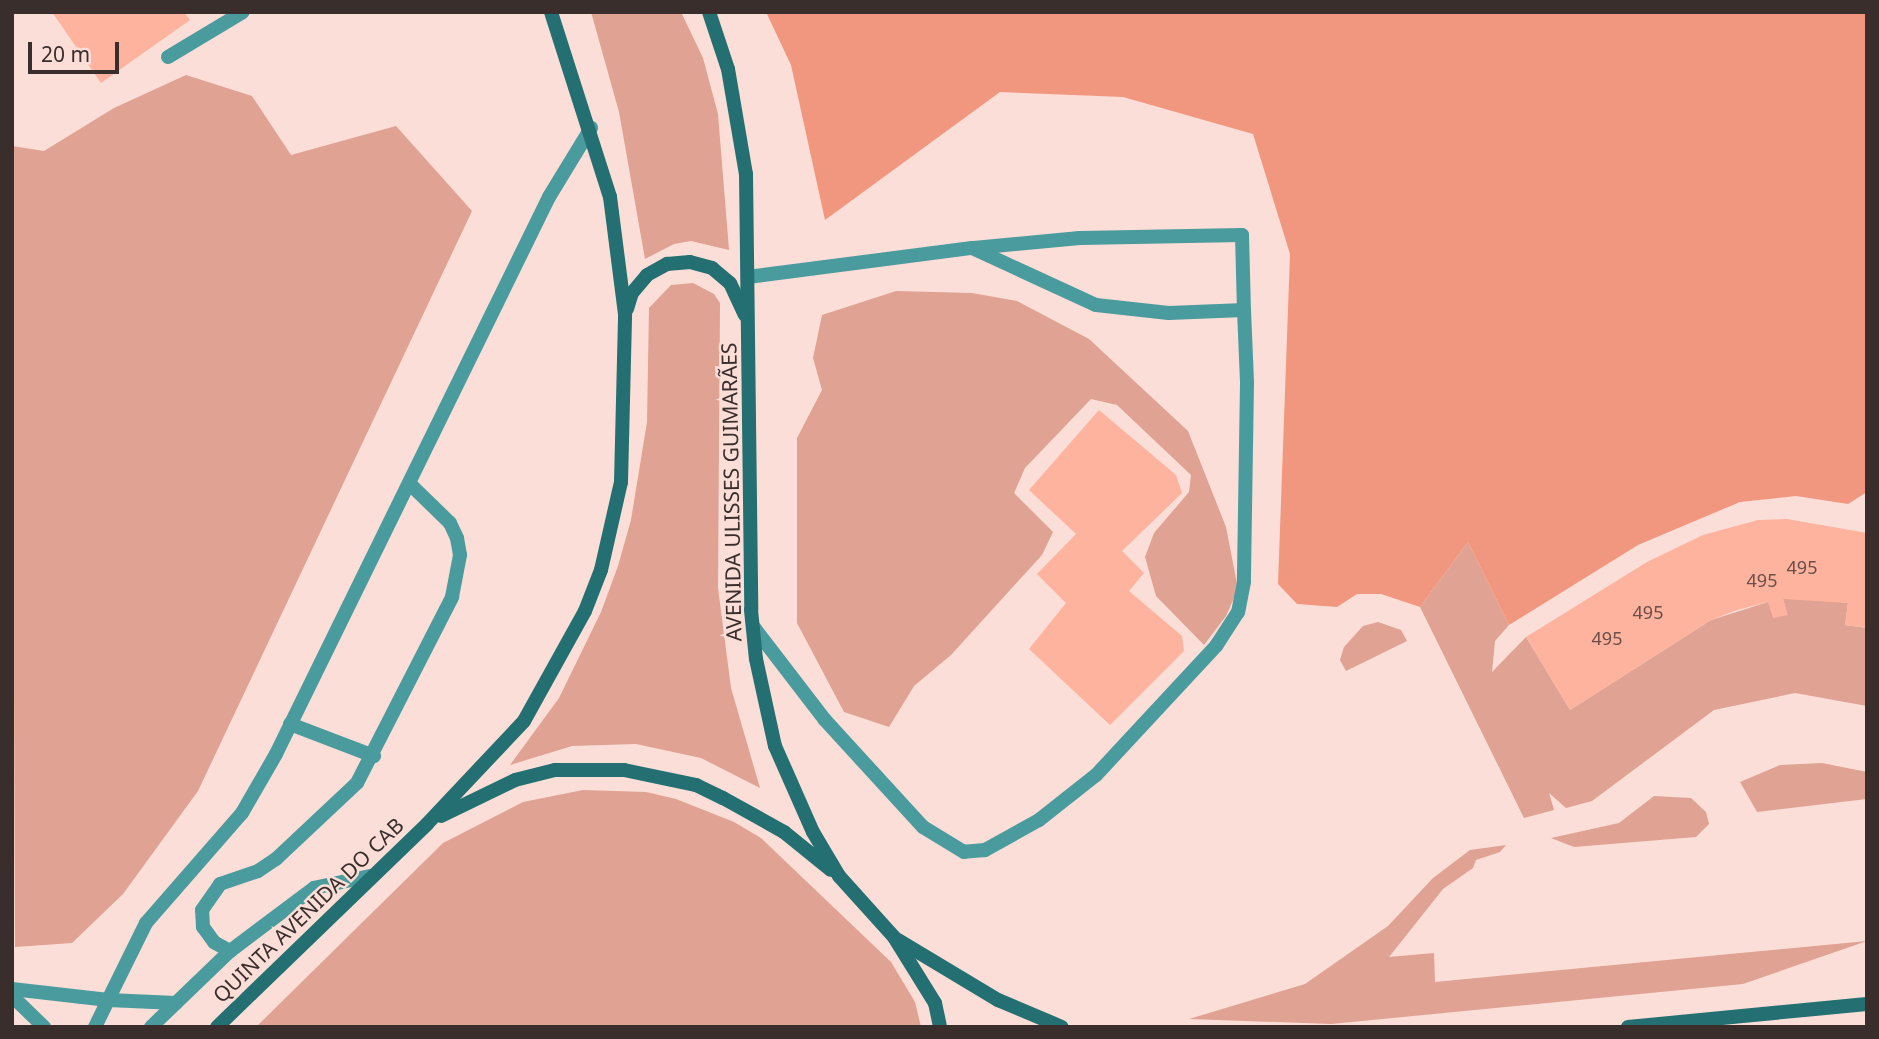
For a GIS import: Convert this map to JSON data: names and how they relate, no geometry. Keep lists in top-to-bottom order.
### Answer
{
  "streets": {
    "main road": ["AVENIDA ULISSES GUIMARÃES", "QUINTA AVENIDA DO CAB"]
  },
  "house_numbers": [
    "495",
    "495",
    "495",
    "495"
  ],
  "scale_bar": "20 m"
}
